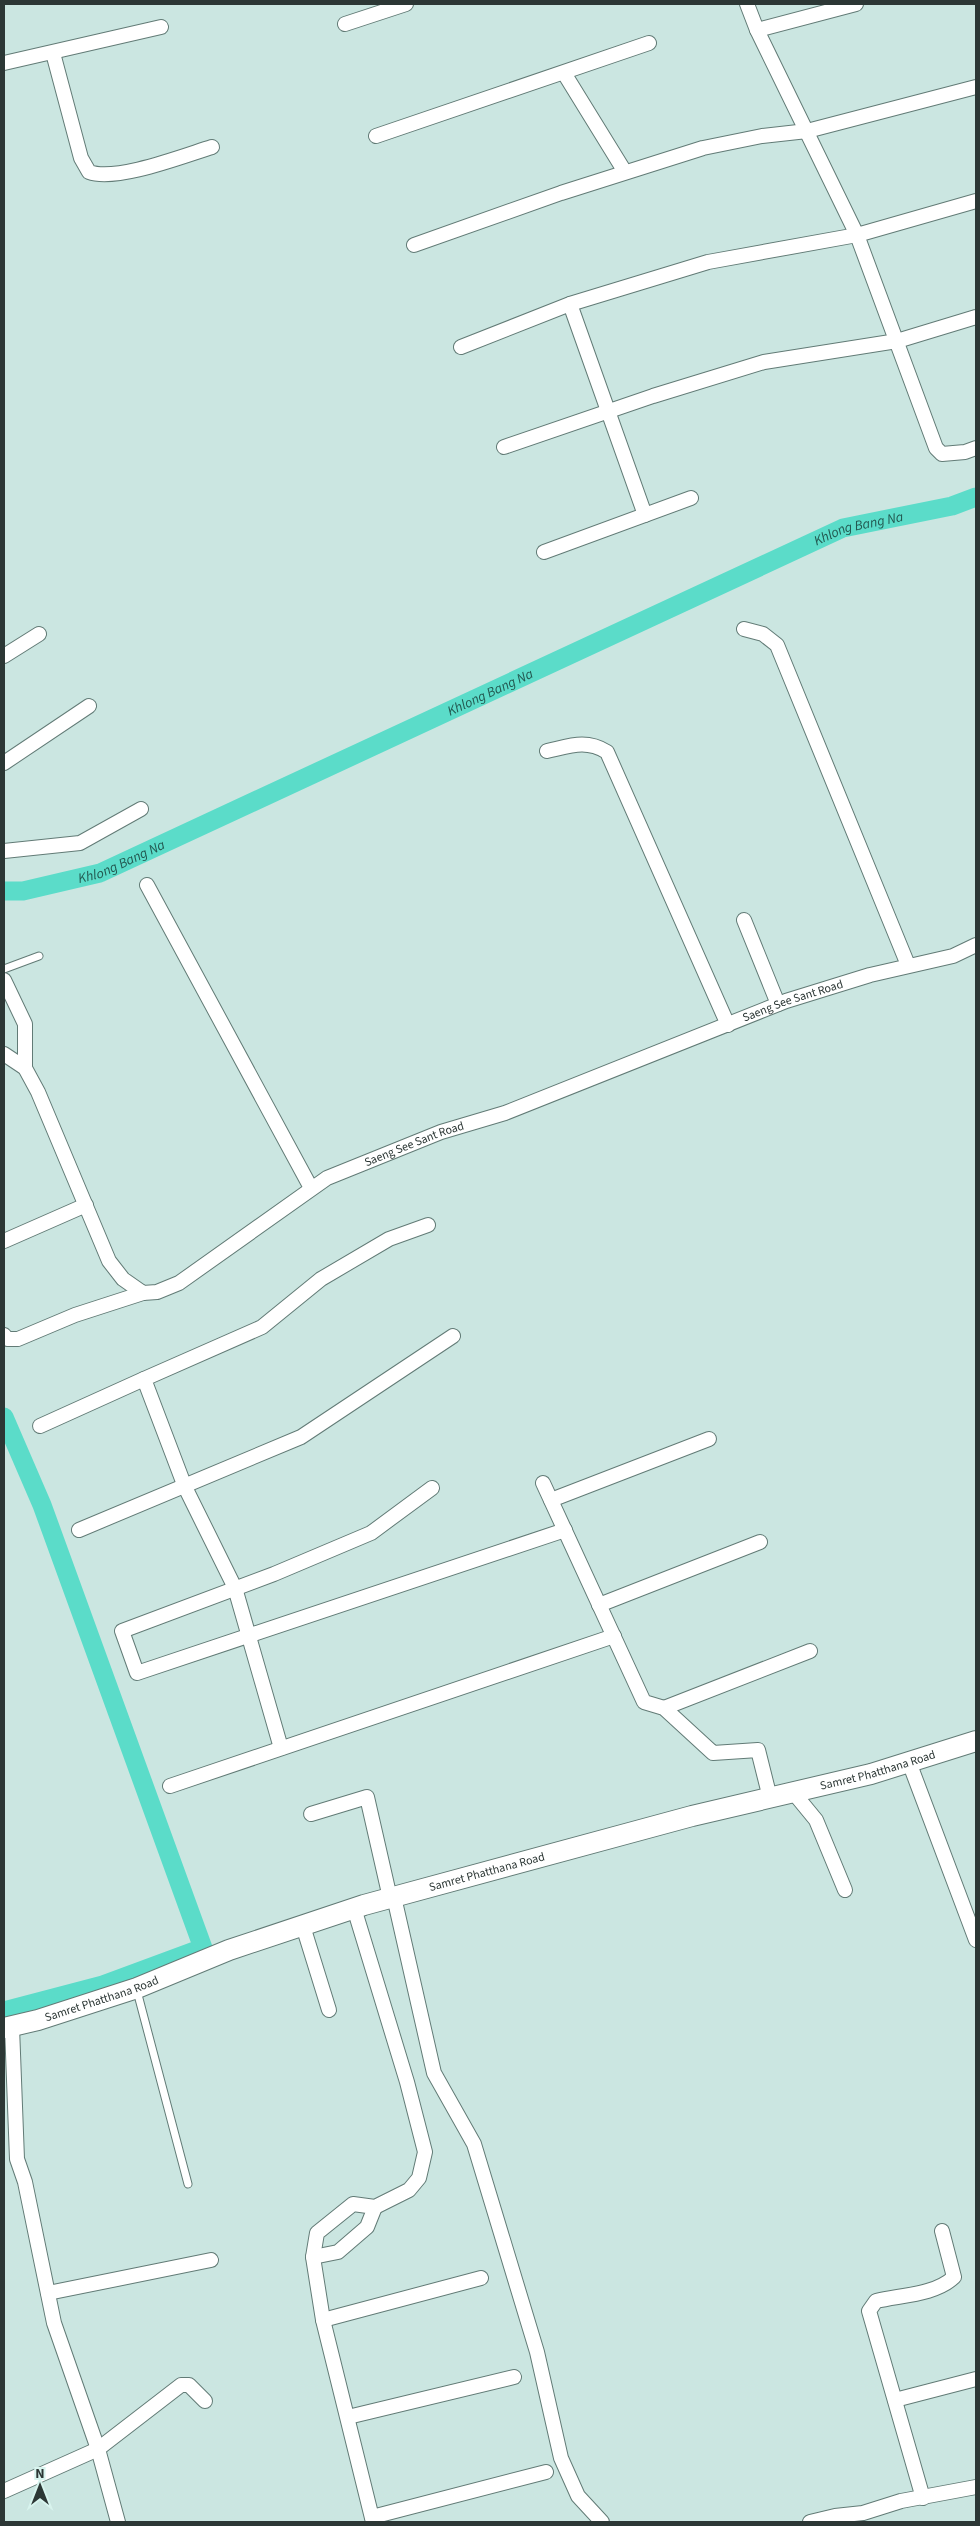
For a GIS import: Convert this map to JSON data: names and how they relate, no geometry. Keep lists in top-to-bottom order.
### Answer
{
  "streets": {
    "street": ["Saeng See Sant Road", "Samret Phatthana Road"]
  },
  "water": ["Khlong Bang Na"],
  "north": "top"
}
